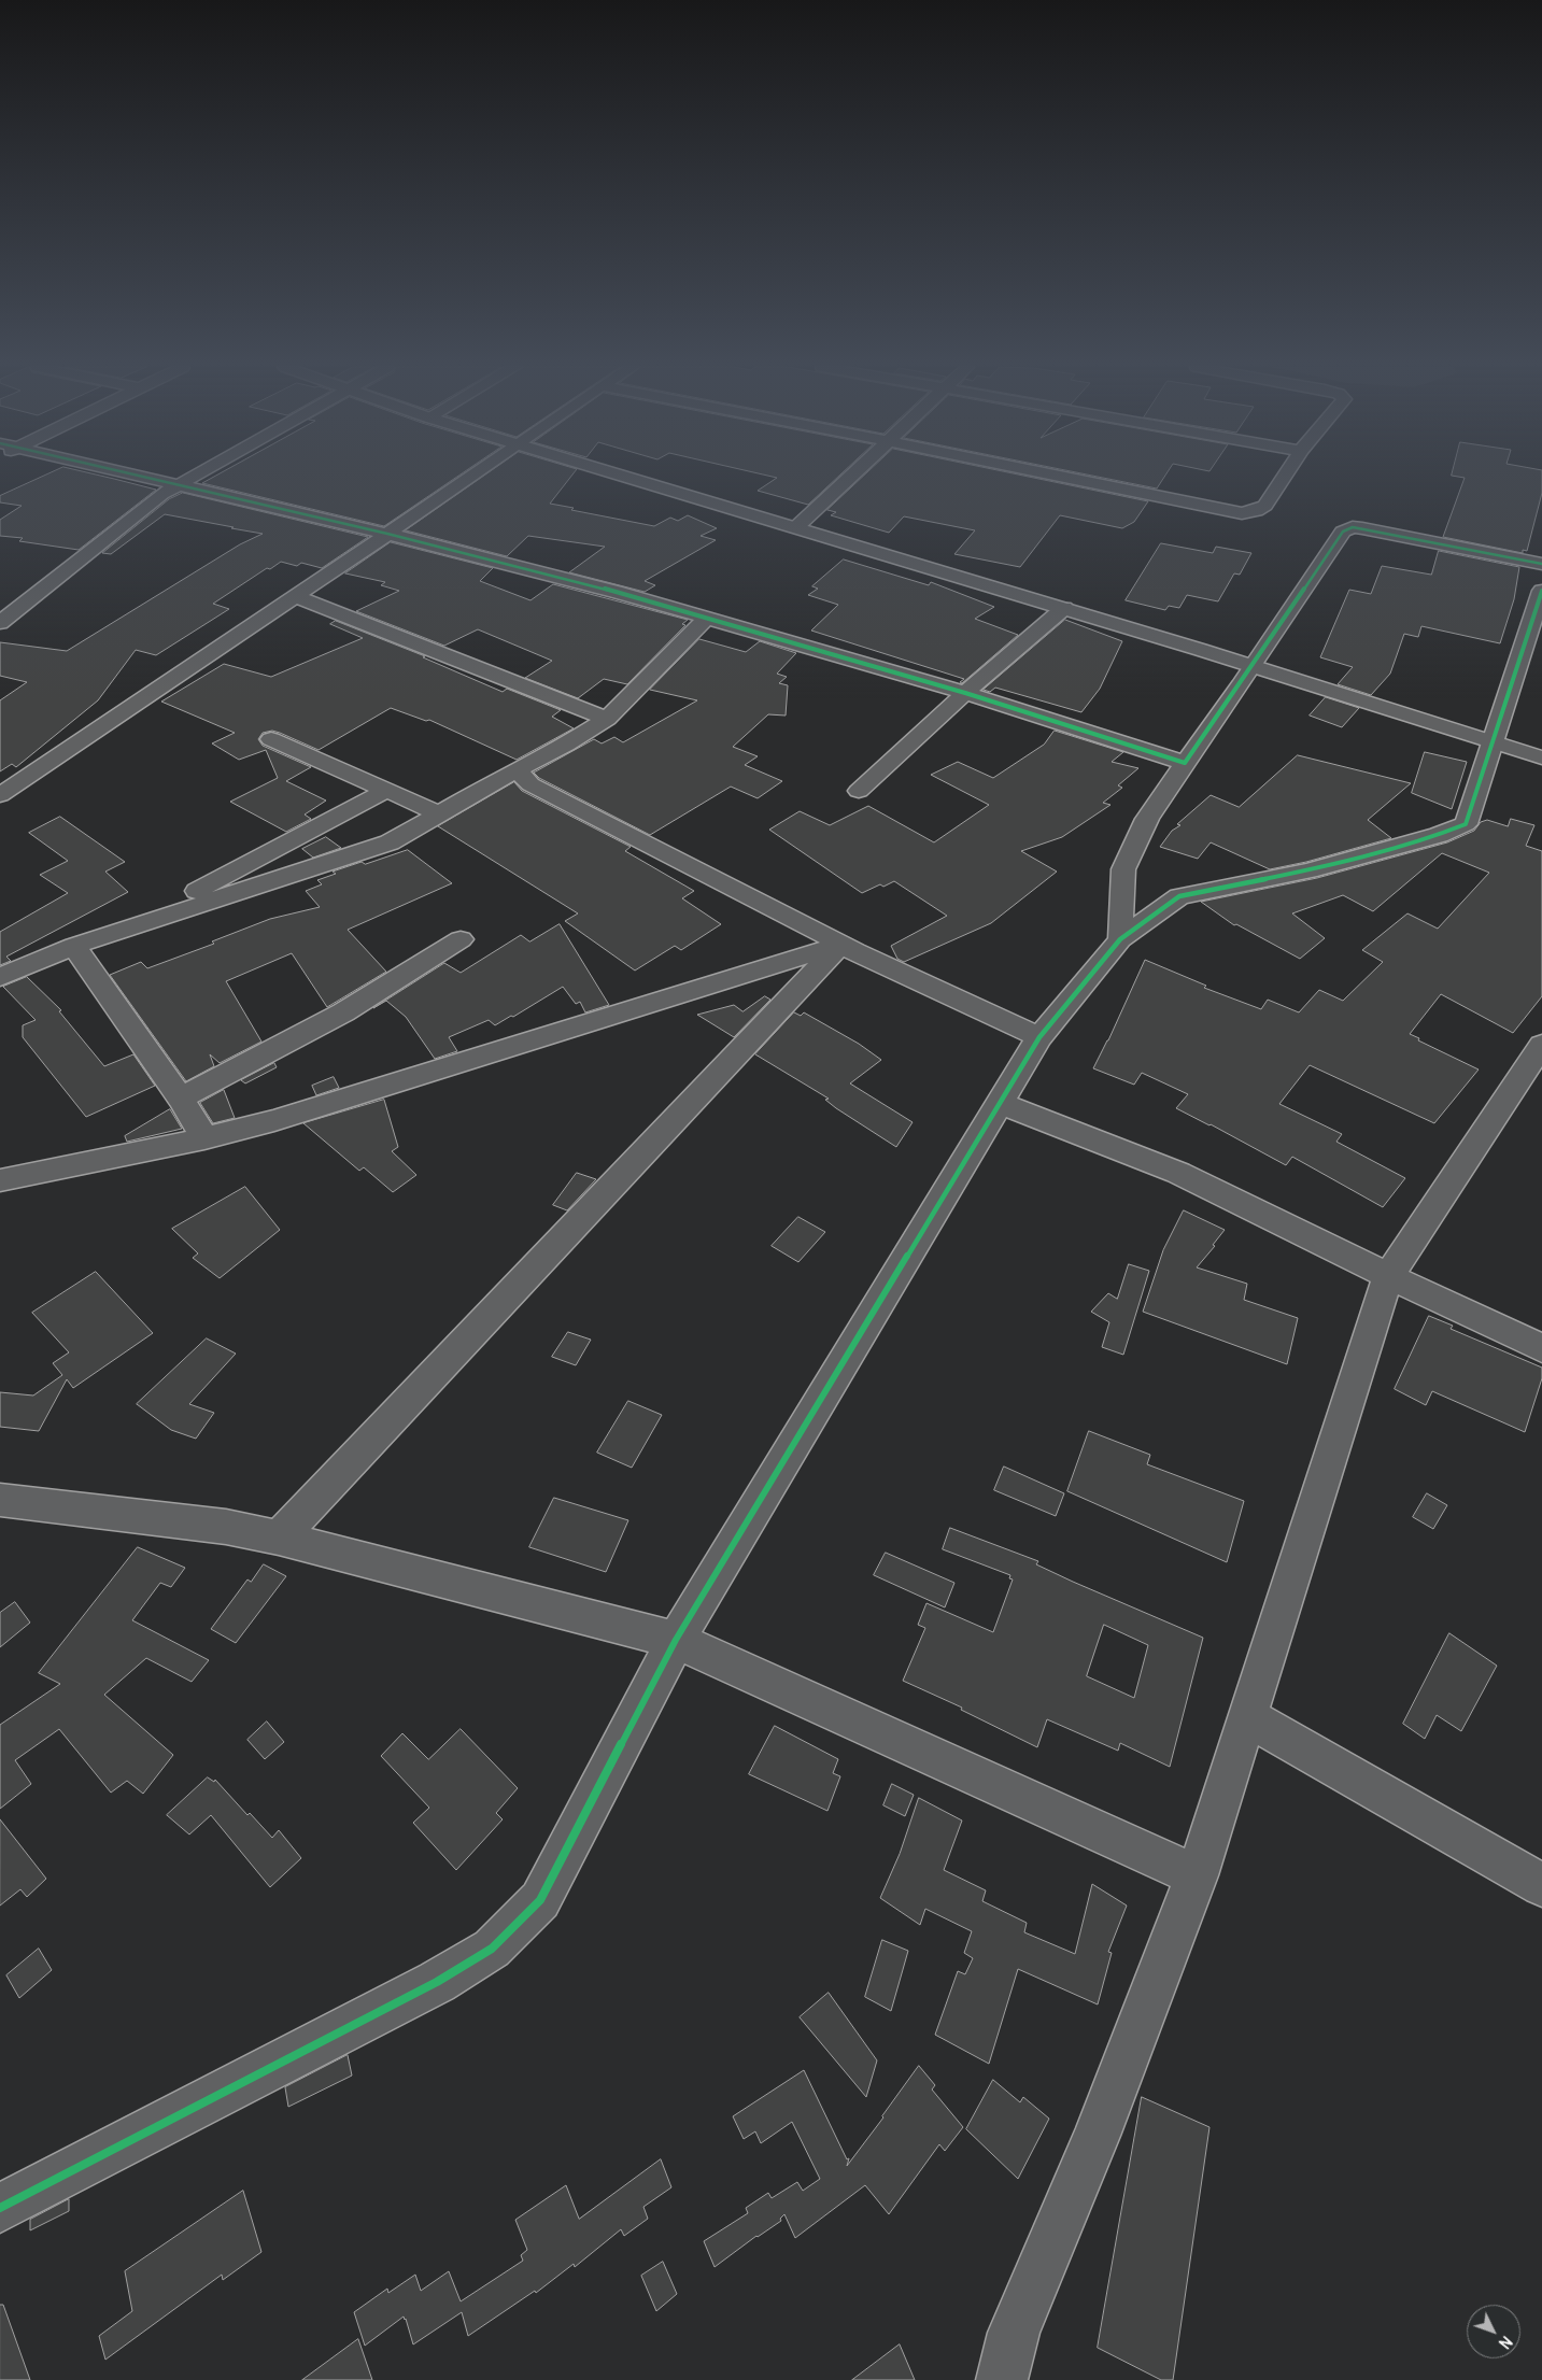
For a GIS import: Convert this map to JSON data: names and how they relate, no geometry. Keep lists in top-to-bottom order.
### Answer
{
  "north": "bottom right"
}
